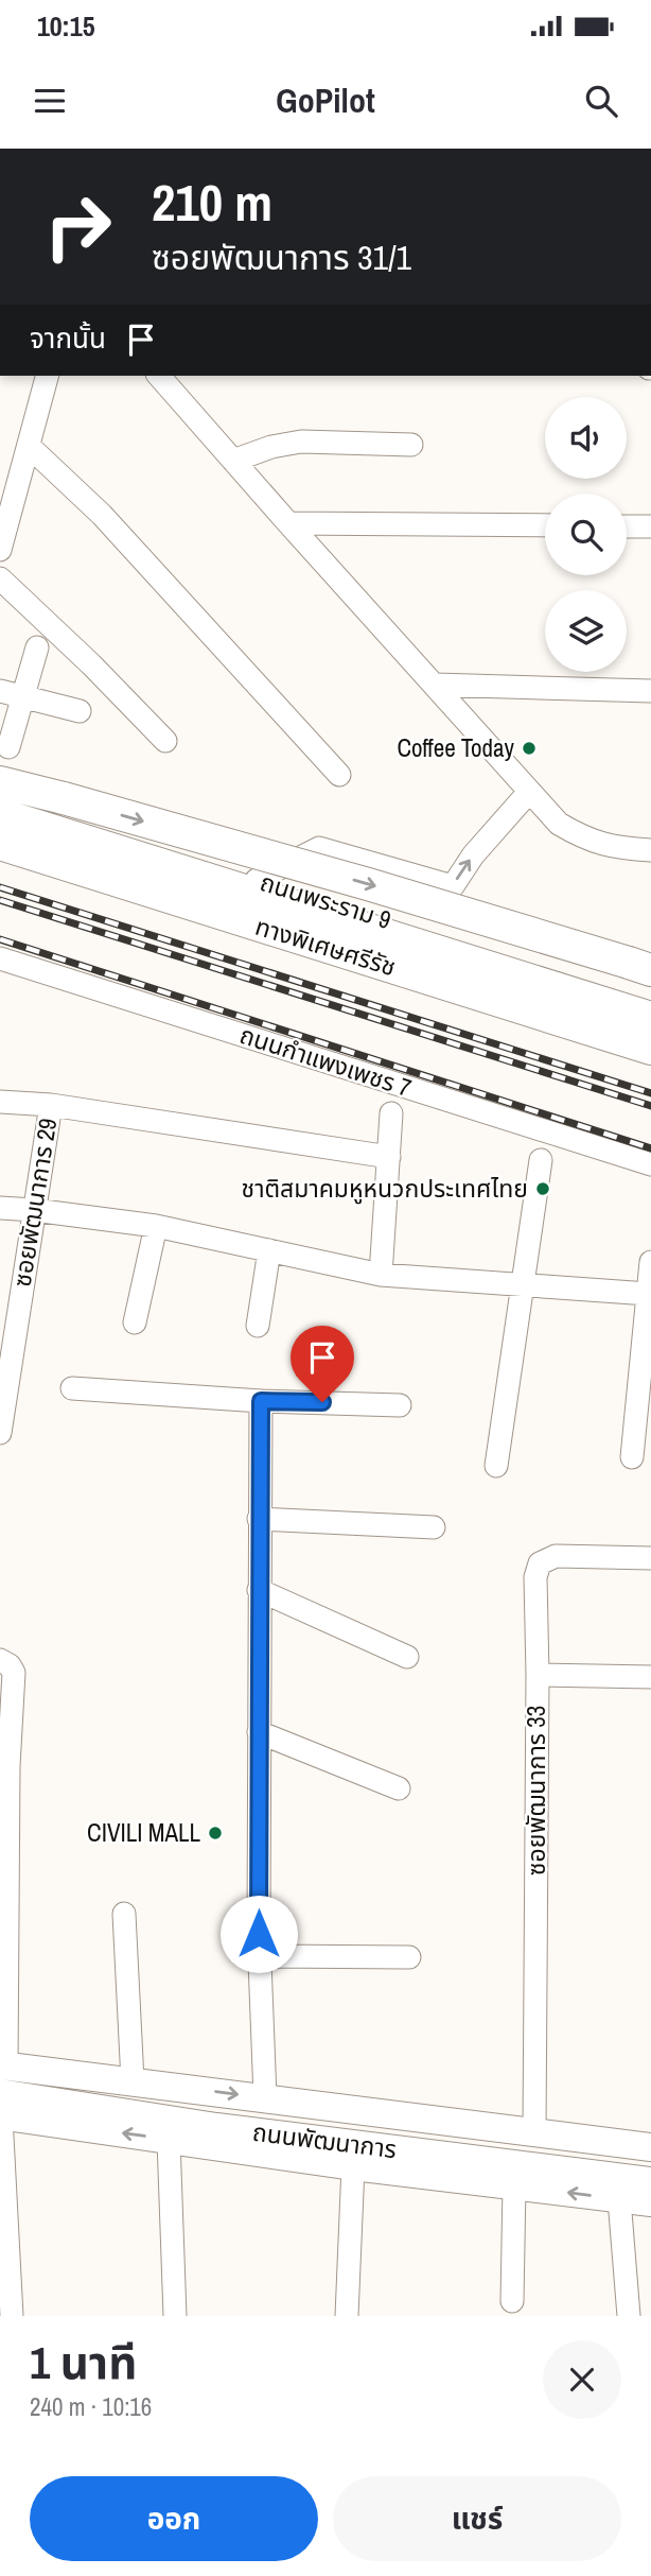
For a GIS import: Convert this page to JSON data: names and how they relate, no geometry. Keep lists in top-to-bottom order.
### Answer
{
  "streets": {
    "highway": ["ทางพิเศษศรีรัช"],
    "main road": ["ถนนพระราม 9", "ถนนพัฒนาการ"],
    "street": ["ถนนกำแพงเพชร 7", "ซอยพัฒนาการ 29", "ซอยพัฒนาการ 33"]
  },
  "crossings": [
    ["ซอยพัฒนาการ 33", "ถนนพัฒนาการ"]
  ],
  "places": ["Coffee Today", "ชาติสมาคมหูหนวกประเทศไทย", "CIVILI MALL"],
  "page": {
    "status": "10:15",
    "header": "GoPilot",
    "turn": ["210 m", "ซอยพัฒนาการ 31/1"],
    "then": "จากนั้น",
    "heading": ["1 นาที", "240 m · 10:16"],
    "buttons": ["ออก", "แชร์"]
  }
}
